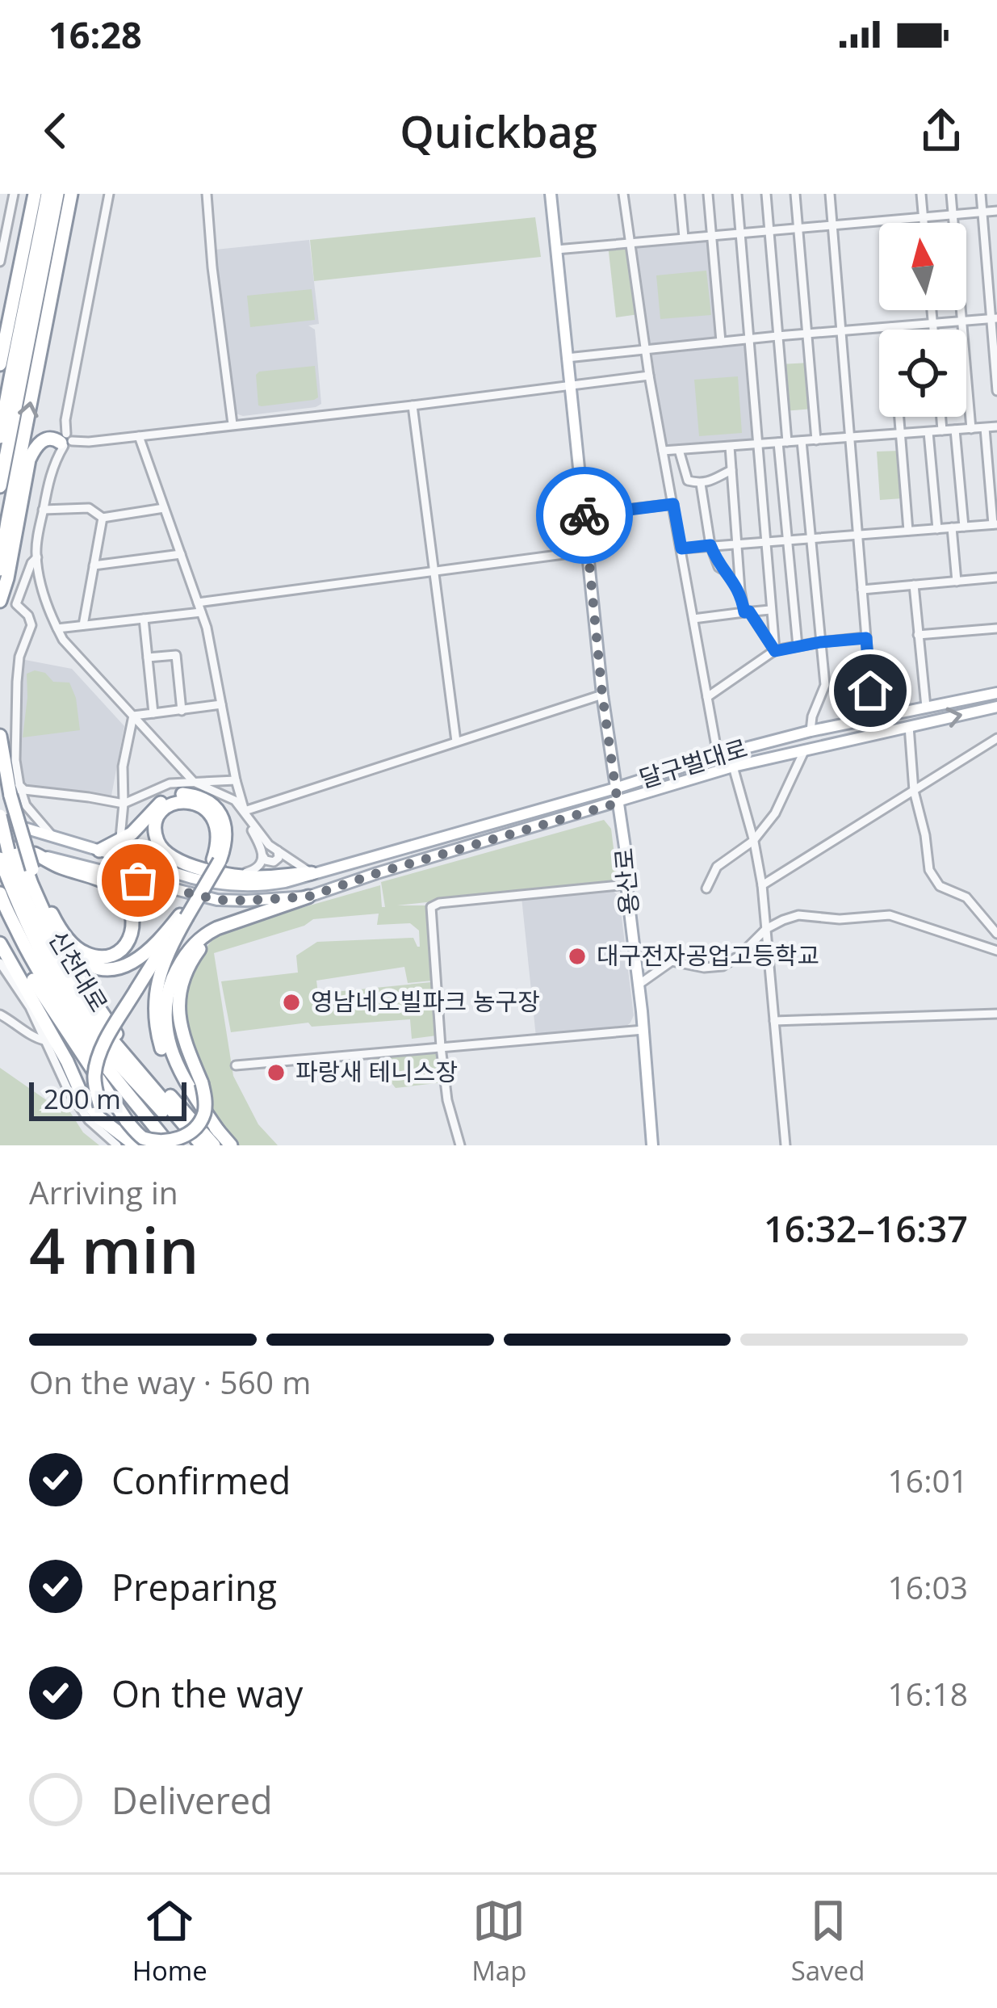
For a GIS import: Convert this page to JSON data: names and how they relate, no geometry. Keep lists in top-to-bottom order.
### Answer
{
  "streets": {
    "highway": ["신천대로"],
    "main road": ["달구벌대로", "용산로"]
  },
  "crossings": [
    ["달구벌대로", "용산로"],
    ["달구벌대로", "신천대로"]
  ],
  "places": ["대구전자공업고등학교", "영남네오빌파크 농구장", "파랑새 테니스장"],
  "scale_bar": "200 m",
  "north": "top",
  "page": {
    "status": "16:28",
    "header": "Quickbag",
    "scale": "200 m",
    "heading": ["4 min", "Arriving in", "16:32–16:37"],
    "bar": "On the way · 560 m",
    "list": [
      ["Confirmed", "16:01"],
      ["Preparing", "16:03"],
      ["On the way", "16:18"],
      "Delivered"
    ],
    "tabs": ["Home", "Map", "Saved"]
  }
}
